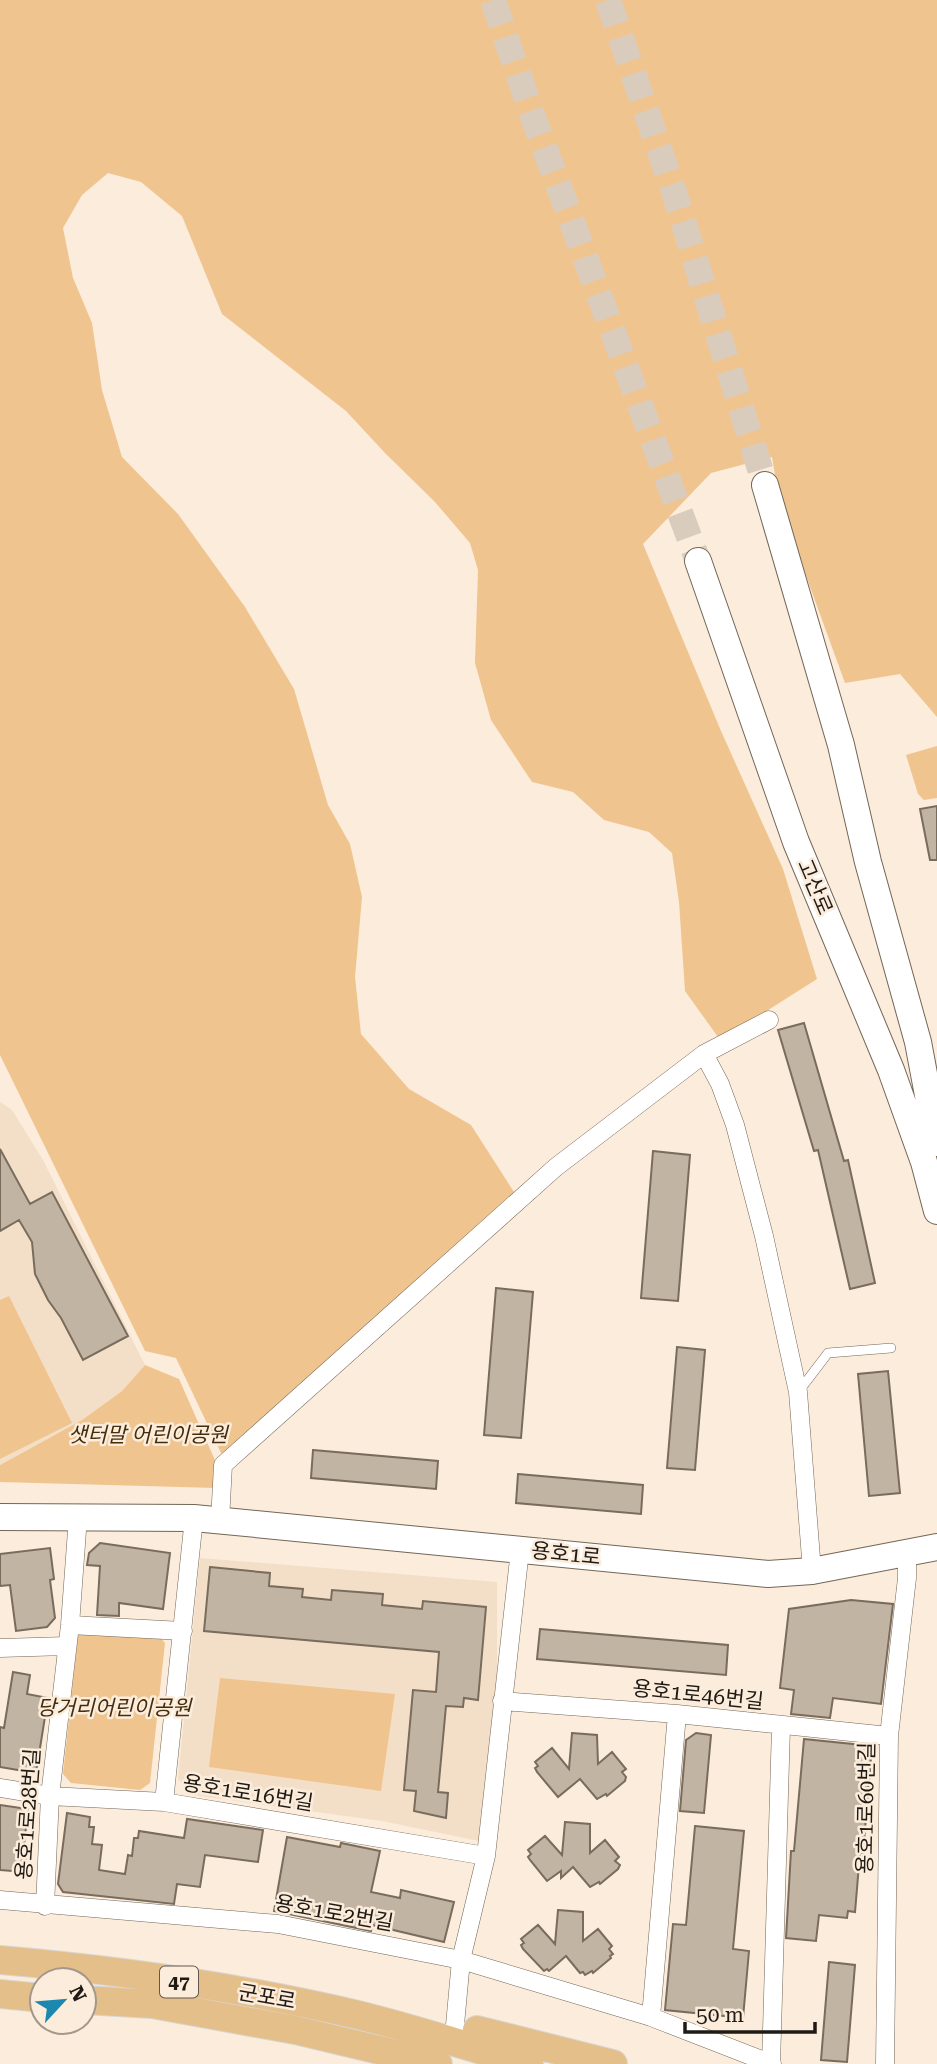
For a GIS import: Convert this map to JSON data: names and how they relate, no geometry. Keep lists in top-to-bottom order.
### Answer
{
  "streets": {
    "main road": ["47", "군포로"],
    "street": [
      "고산로",
      "용호1로",
      "용호1로46번길",
      "용호1로16번길",
      "용호1로60번길",
      "용호1로28번길",
      "용호1로2번길"
    ]
  },
  "crossings": [
    ["용호1로", "용호1로60번길"],
    ["용호1로", "용호1로28번길"],
    ["용호1로46번길", "용호1로60번길"],
    ["용호1로46번길", "용호1로2번길"],
    ["용호1로16번길", "용호1로28번길"],
    ["용호1로28번길", "용호1로2번길"]
  ],
  "parks": ["샛터말 어린이공원", "당거리어린이공원"],
  "scale_bar": "50 m",
  "north": "top right"
}
